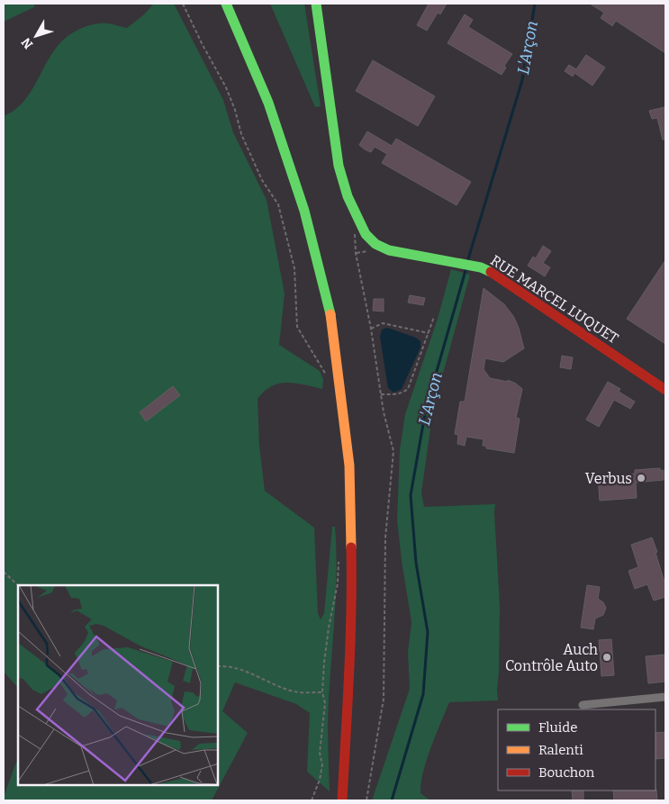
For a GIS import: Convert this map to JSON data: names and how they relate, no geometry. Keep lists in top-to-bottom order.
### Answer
{
  "streets": {
    "main road": ["RUE MARCEL LUQUET"]
  },
  "water": ["L'Arçon"],
  "places": ["Verbus", "Auch Contrôle Auto"],
  "legend": ["Fluide", "Ralenti", "Bouchon"],
  "north": "bottom left"
}
